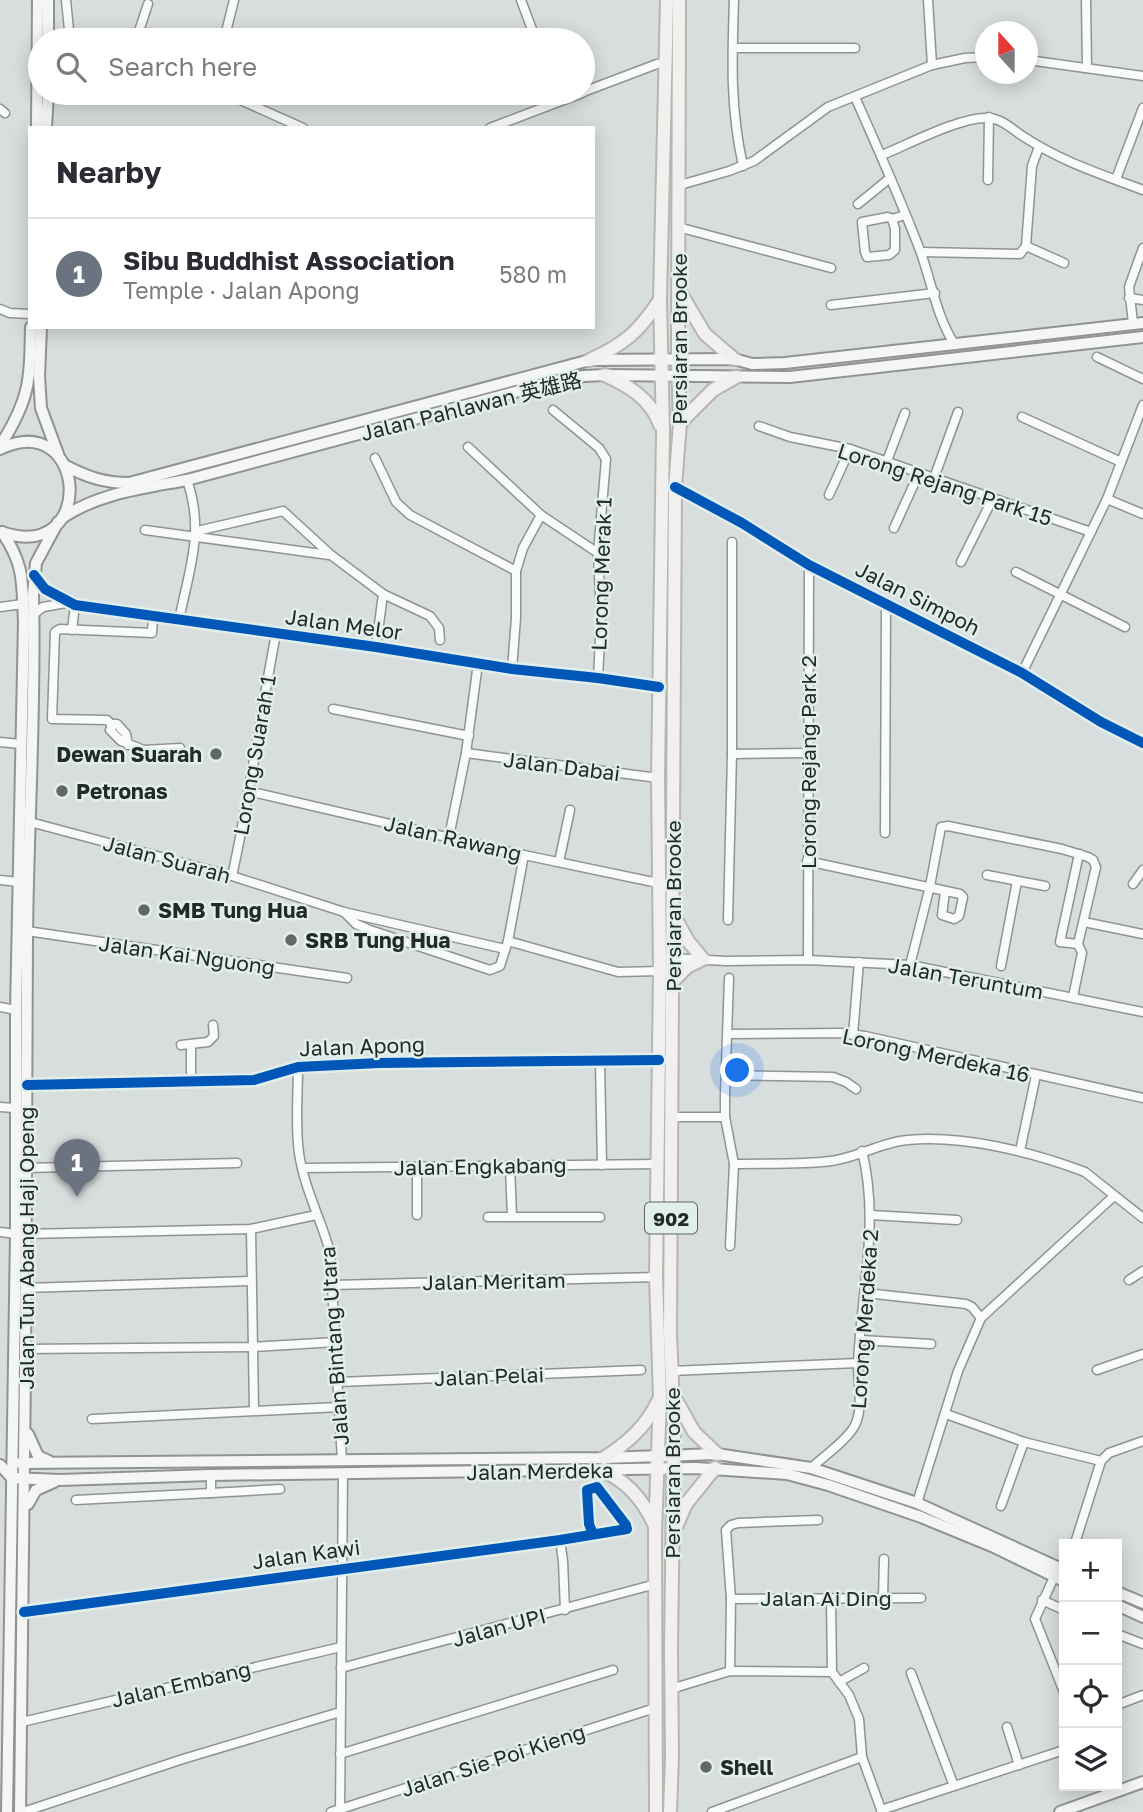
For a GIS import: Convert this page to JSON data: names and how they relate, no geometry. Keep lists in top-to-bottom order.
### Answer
{
  "streets": {
    "main road": [
      "Persiaran Brooke",
      "Jalan Pahlawan 英雄路",
      "902",
      "Jalan Tun Abang Haji Openg",
      "Jalan Merdeka"
    ],
    "street": [
      "Lorong Rejang Park 15",
      "Lorong Merak 1",
      "Jalan Simpoh",
      "Jalan Melor",
      "Lorong Suarah 1",
      "Lorong Rejang Park 2",
      "Jalan Dabai",
      "Jalan Rawang",
      "Jalan Suarah",
      "Jalan Kai Nguong",
      "Jalan Teruntum",
      "Jalan Apong",
      "Lorong Merdeka 16",
      "Jalan Engkabang",
      "Jalan Meritam",
      "Lorong Merdeka 2",
      "Jalan Bintang Utara",
      "Jalan Pelai",
      "Jalan Kawi",
      "Jalan Ai Ding",
      "Jalan UPI",
      "Jalan Embang",
      "Jalan Sie Poi Kieng"
    ]
  },
  "crossings": [
    ["Persiaran Brooke", "Jalan Pahlawan 英雄路"],
    ["Persiaran Brooke", "Jalan Simpoh"],
    ["Persiaran Brooke", "Jalan Melor"],
    ["Persiaran Brooke", "Jalan Dabai"],
    ["Persiaran Brooke", "Jalan Rawang"],
    ["Persiaran Brooke", "Jalan Teruntum"],
    ["Persiaran Brooke", "Jalan Apong"],
    ["Persiaran Brooke", "Jalan Engkabang"],
    ["Persiaran Brooke", "Jalan Meritam"],
    ["Persiaran Brooke", "Jalan Merdeka"],
    ["Persiaran Brooke", "Jalan UPI"],
    ["Persiaran Brooke", "Jalan Sie Poi Kieng"],
    ["Jalan Pahlawan 英雄路", "Jalan Tun Abang Haji Openg"],
    ["Lorong Merak 1", "Jalan Melor"],
    ["Jalan Simpoh", "Lorong Rejang Park 2"],
    ["Jalan Melor", "Lorong Suarah 1"],
    ["Jalan Melor", "Jalan Tun Abang Haji Openg"],
    ["Lorong Suarah 1", "Jalan Rawang"],
    ["Lorong Suarah 1", "Jalan Suarah"],
    ["Lorong Rejang Park 2", "Jalan Teruntum"],
    ["Jalan Suarah", "Jalan Teruntum"],
    ["Jalan Suarah", "Jalan Tun Abang Haji Openg"],
    ["Jalan Kai Nguong", "Jalan Tun Abang Haji Openg"],
    ["Jalan Apong", "Jalan Tun Abang Haji Openg"],
    ["Jalan Apong", "Jalan Bintang Utara"],
    ["Jalan Engkabang", "Jalan Bintang Utara"],
    ["Jalan Tun Abang Haji Openg", "Jalan Merdeka"],
    ["Jalan Tun Abang Haji Openg", "Jalan Kawi"],
    ["Jalan Tun Abang Haji Openg", "Jalan Embang"],
    ["Jalan Meritam", "Jalan Bintang Utara"],
    ["Lorong Merdeka 2", "Jalan Merdeka"],
    ["Jalan Bintang Utara", "Jalan Pelai"],
    ["Jalan Bintang Utara", "Jalan Merdeka"],
    ["Jalan Bintang Utara", "Jalan Kawi"],
    ["Jalan Bintang Utara", "Jalan UPI"],
    ["Jalan Bintang Utara", "Jalan Embang"],
    ["Jalan Bintang Utara", "Jalan Sie Poi Kieng"]
  ],
  "places": [
    "Dewan Suarah",
    "Petronas",
    "SMB Tung Hua",
    "SRB Tung Hua",
    "Shell"
  ],
  "north": "top",
  "page": {
    "search": "Search here",
    "heading": "Nearby",
    "list": [
      {
        "mark": "1",
        "name": "Sibu Buddhist Association",
        "note": "Temple · Jalan Apong",
        "value": "580 m"
      }
    ],
    "pins": "1",
    "map_buttons": ["+", "−"]
  }
}
